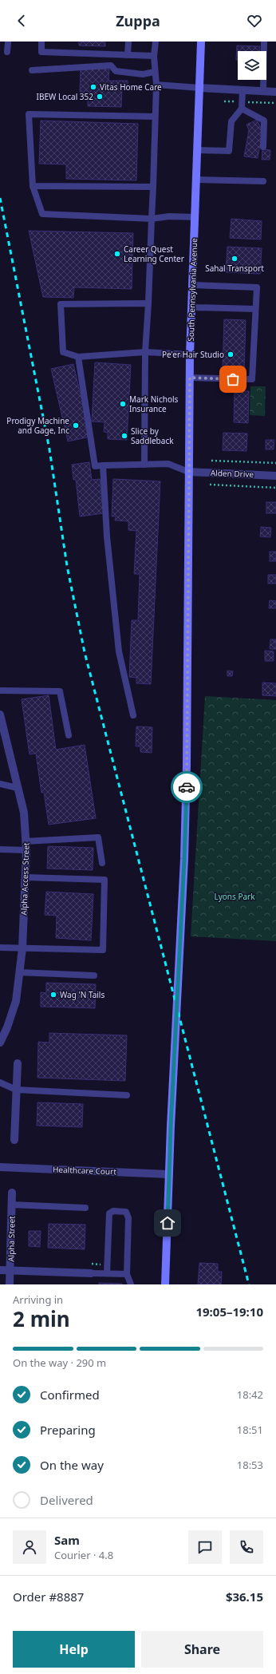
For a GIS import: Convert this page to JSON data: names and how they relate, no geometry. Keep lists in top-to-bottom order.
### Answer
{
  "streets": {
    "main road": ["South Pennsylvania Avenue"],
    "street": [
      "Alden Drive",
      "Alpha Access Street",
      "Healthcare Court",
      "Alpha Street"
    ]
  },
  "crossings": [
    ["South Pennsylvania Avenue", "Alden Drive"],
    ["South Pennsylvania Avenue", "Healthcare Court"]
  ],
  "parks": ["Lyons Park"],
  "places": [
    "Vitas Home Care",
    "IBEW Local 352",
    "Career Quest Learning Center",
    "Sahal Transport",
    "Pe'er Hair Studio",
    "Mark Nichols Insurance",
    "Prodigy Machine and Gage, Inc",
    "Slice by Saddleback",
    "Wag 'N Tails"
  ],
  "page": {
    "header": "Zuppa",
    "heading": ["2 min", "Arriving in", "19:05–19:10"],
    "panel": [
      "Sam",
      "Courier · 4.8",
      "Order #8887",
      "$36.15"
    ],
    "bar": "On the way · 290 m",
    "list": [
      ["Confirmed", "18:42"],
      ["Preparing", "18:51"],
      ["On the way", "18:53"],
      "Delivered"
    ],
    "buttons": ["Help", "Share"]
  }
}
